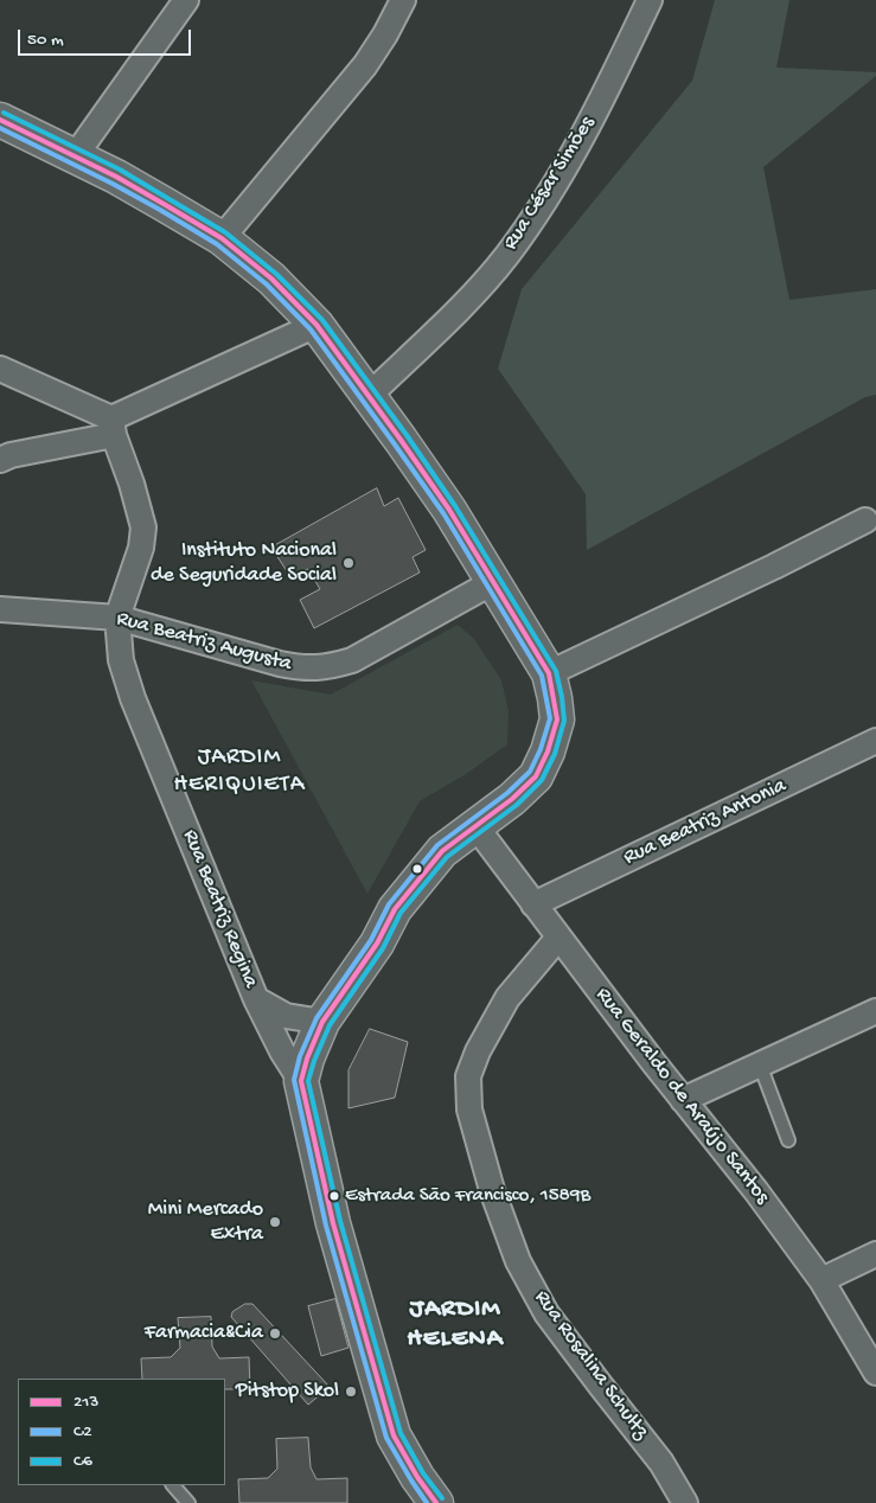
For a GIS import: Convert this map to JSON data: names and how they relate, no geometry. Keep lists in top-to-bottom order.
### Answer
{
  "streets": {
    "street": [
      "Rua César Simões",
      "Rua Beatriz Augusta",
      "Rua Beatriz Antonia",
      "Rua Beatriz Regina",
      "Rua Geraldo de Araújo Santos",
      "Rua Rosalina Schultz"
    ]
  },
  "crossings": [
    ["Rua Beatriz Augusta", "Rua Beatriz Regina"],
    ["Rua Beatriz Antonia", "Rua Geraldo de Araújo Santos"],
    ["Rua Geraldo de Araújo Santos", "Rua Rosalina Schultz"]
  ],
  "districts": ["JARDIM HERIQUIETA", "JARDIM HELENA"],
  "places": [
    "Instituto Nacional de Seguridade Social",
    "Estrada São Francisco, 1589B",
    "Mini Mercado Extra",
    "Farmacia&Cia",
    "Pitstop Skol"
  ],
  "lines": ["transit line C6", "transit line 213", "transit line C2"],
  "legend": ["213", "C2", "C6"],
  "scale_bar": "50 m"
}
